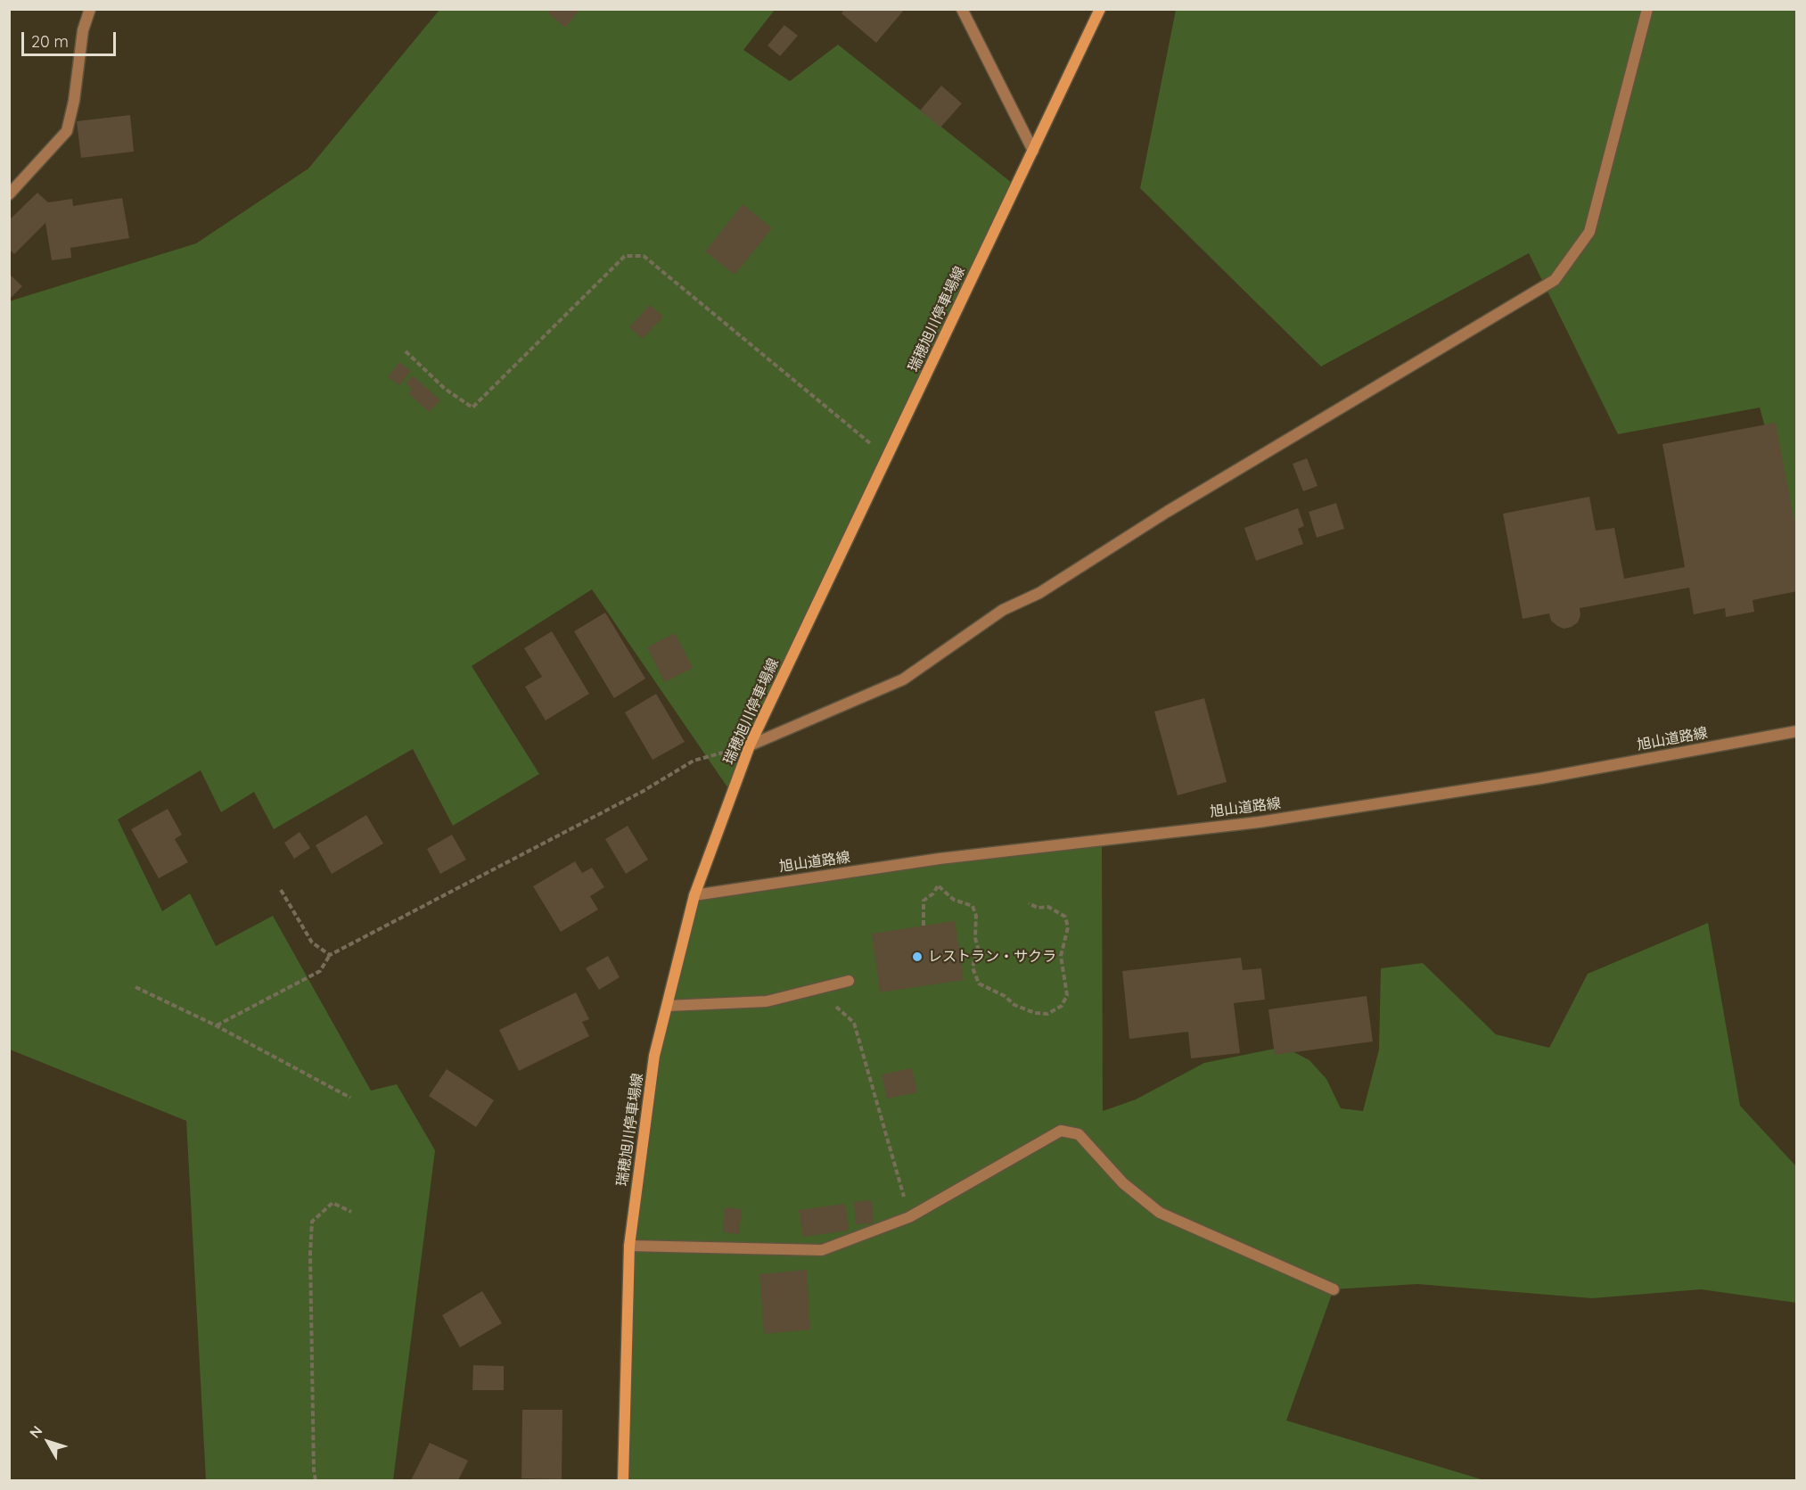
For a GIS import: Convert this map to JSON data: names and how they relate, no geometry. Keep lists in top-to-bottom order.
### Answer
{
  "streets": {
    "main road": ["瑞穂旭川停車場線"],
    "street": ["旭山道路線"]
  },
  "crossings": [
    ["瑞穂旭川停車場線", "旭山道路線"]
  ],
  "places": ["レストラン・サクラ"],
  "scale_bar": "20 m",
  "north": "top left"
}
